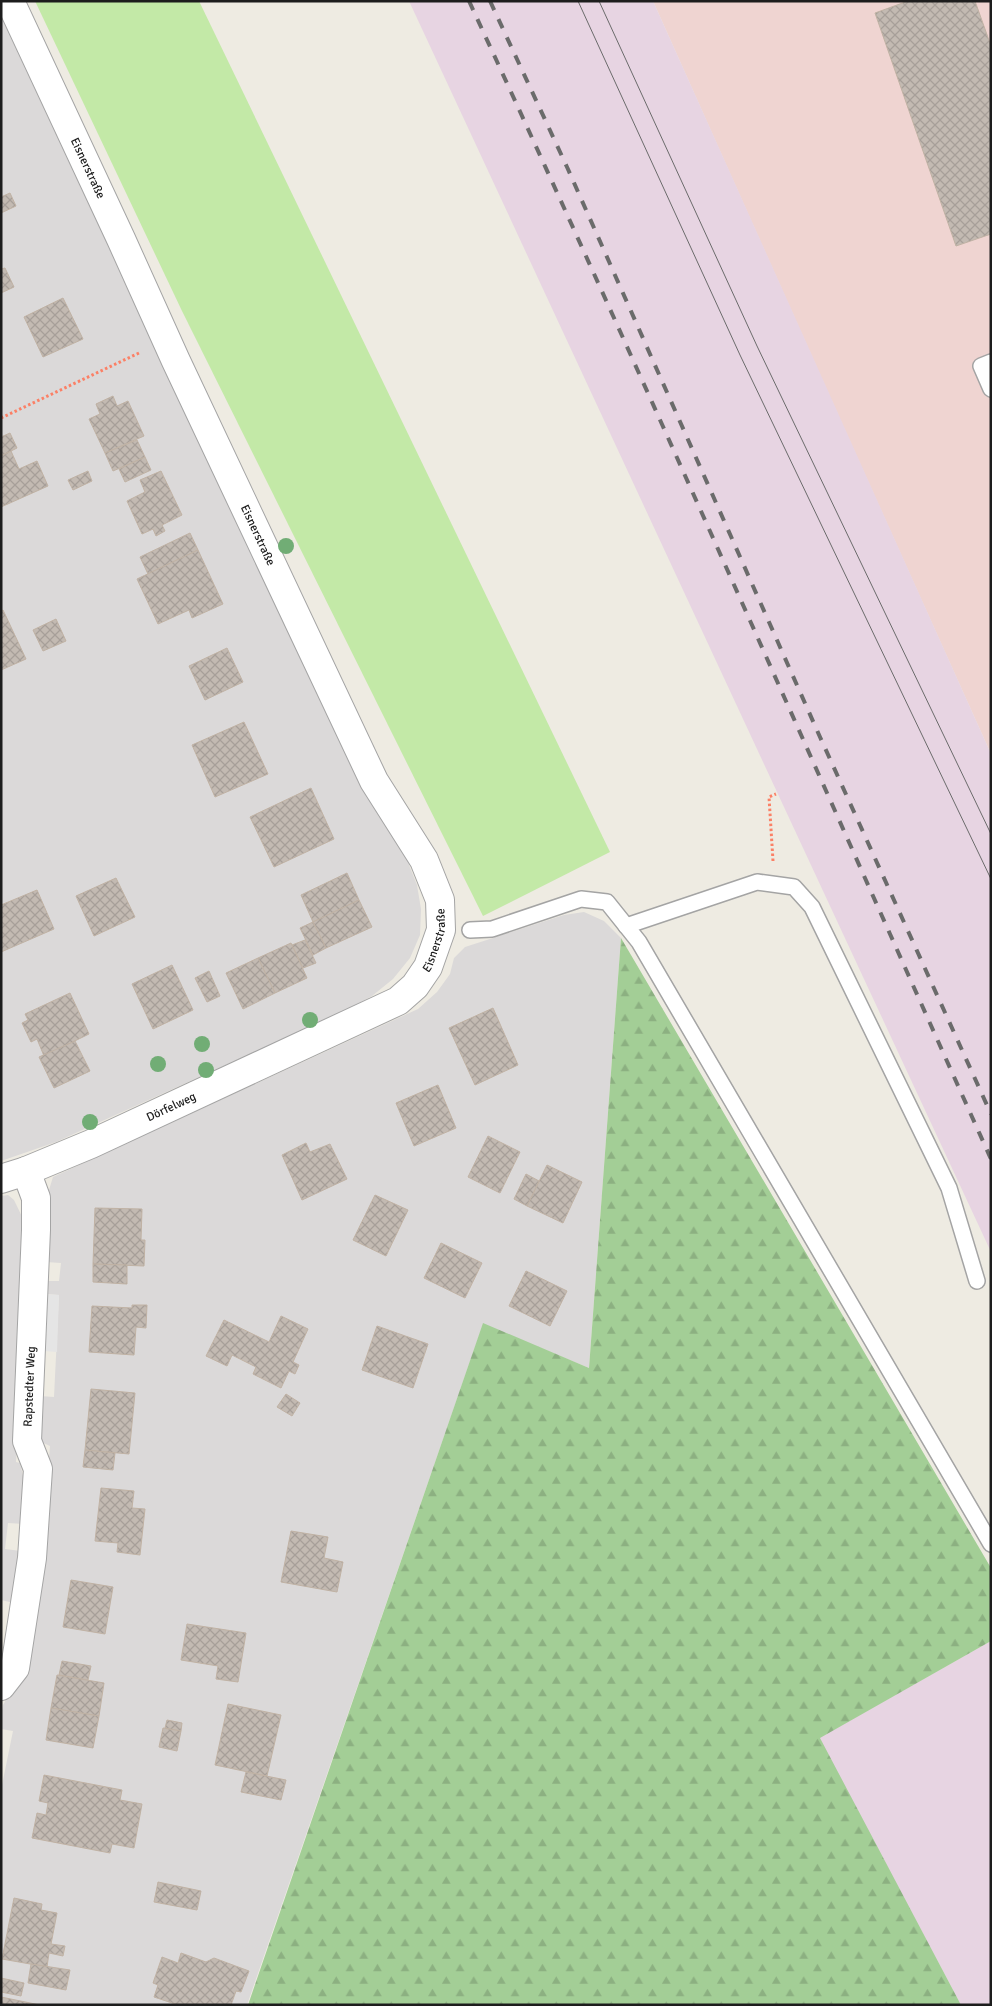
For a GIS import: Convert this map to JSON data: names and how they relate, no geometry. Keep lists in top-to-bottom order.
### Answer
{
  "streets": {
    "street": ["Eisnerstraße", "Dörfelweg", "Rapstedter Weg"]
  },
  "crossings": [
    ["Eisnerstraße", "Dörfelweg"],
    ["Dörfelweg", "Rapstedter Weg"]
  ]
}
